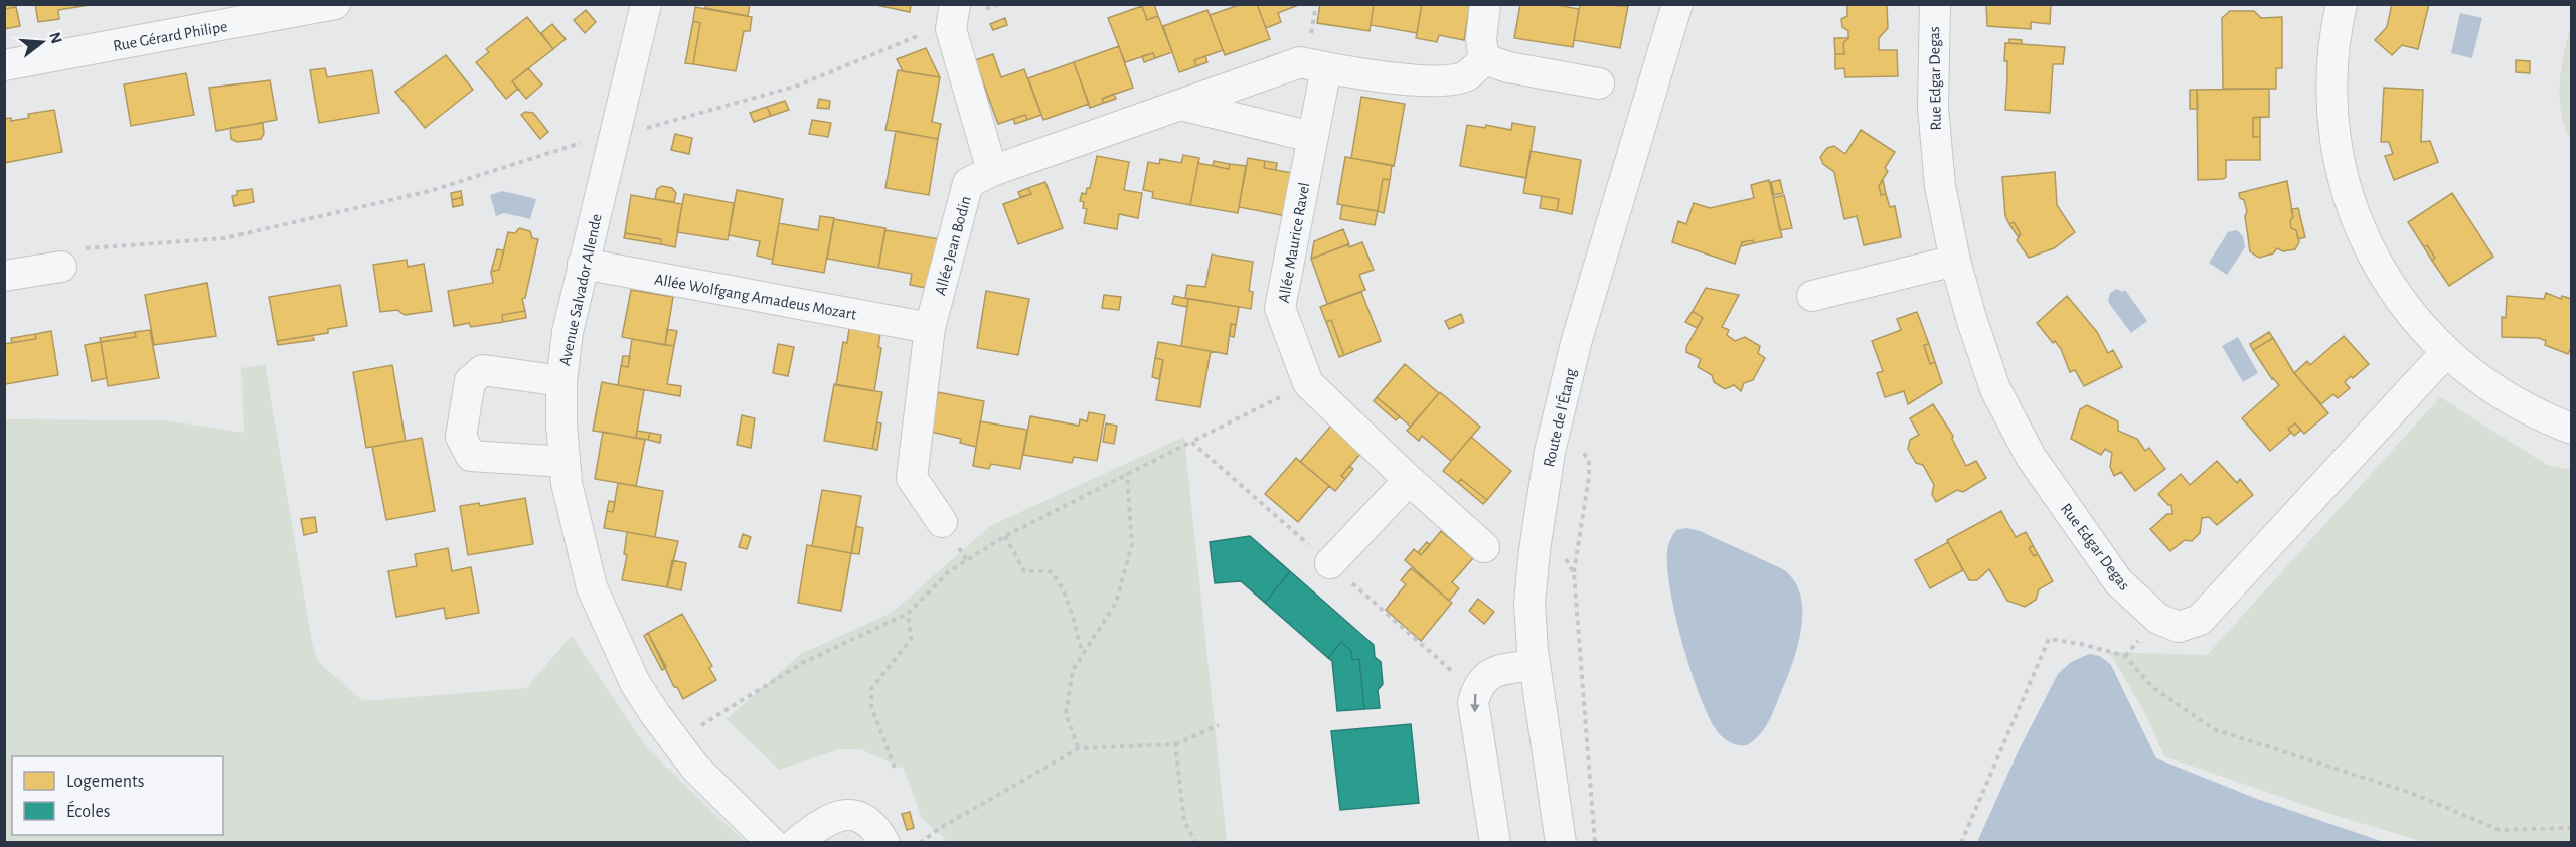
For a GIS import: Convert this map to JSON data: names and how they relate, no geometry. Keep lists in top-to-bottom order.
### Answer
{
  "streets": {
    "street": [
      "Rue Gérard Philipe",
      "Rue Edgar Degas",
      "Allée Maurice Ravel",
      "Allée Jean Bodin",
      "Avenue Salvador Allende",
      "Allée Wolfgang Amadeus Mozart",
      "Route de l'Étang"
    ]
  },
  "crossings": [
    ["Allée Maurice Ravel", "Allée Jean Bodin"],
    ["Allée Jean Bodin", "Allée Wolfgang Amadeus Mozart"],
    ["Avenue Salvador Allende", "Allée Wolfgang Amadeus Mozart"]
  ],
  "legend": ["Logements", "Écoles"],
  "north": "right"
}
